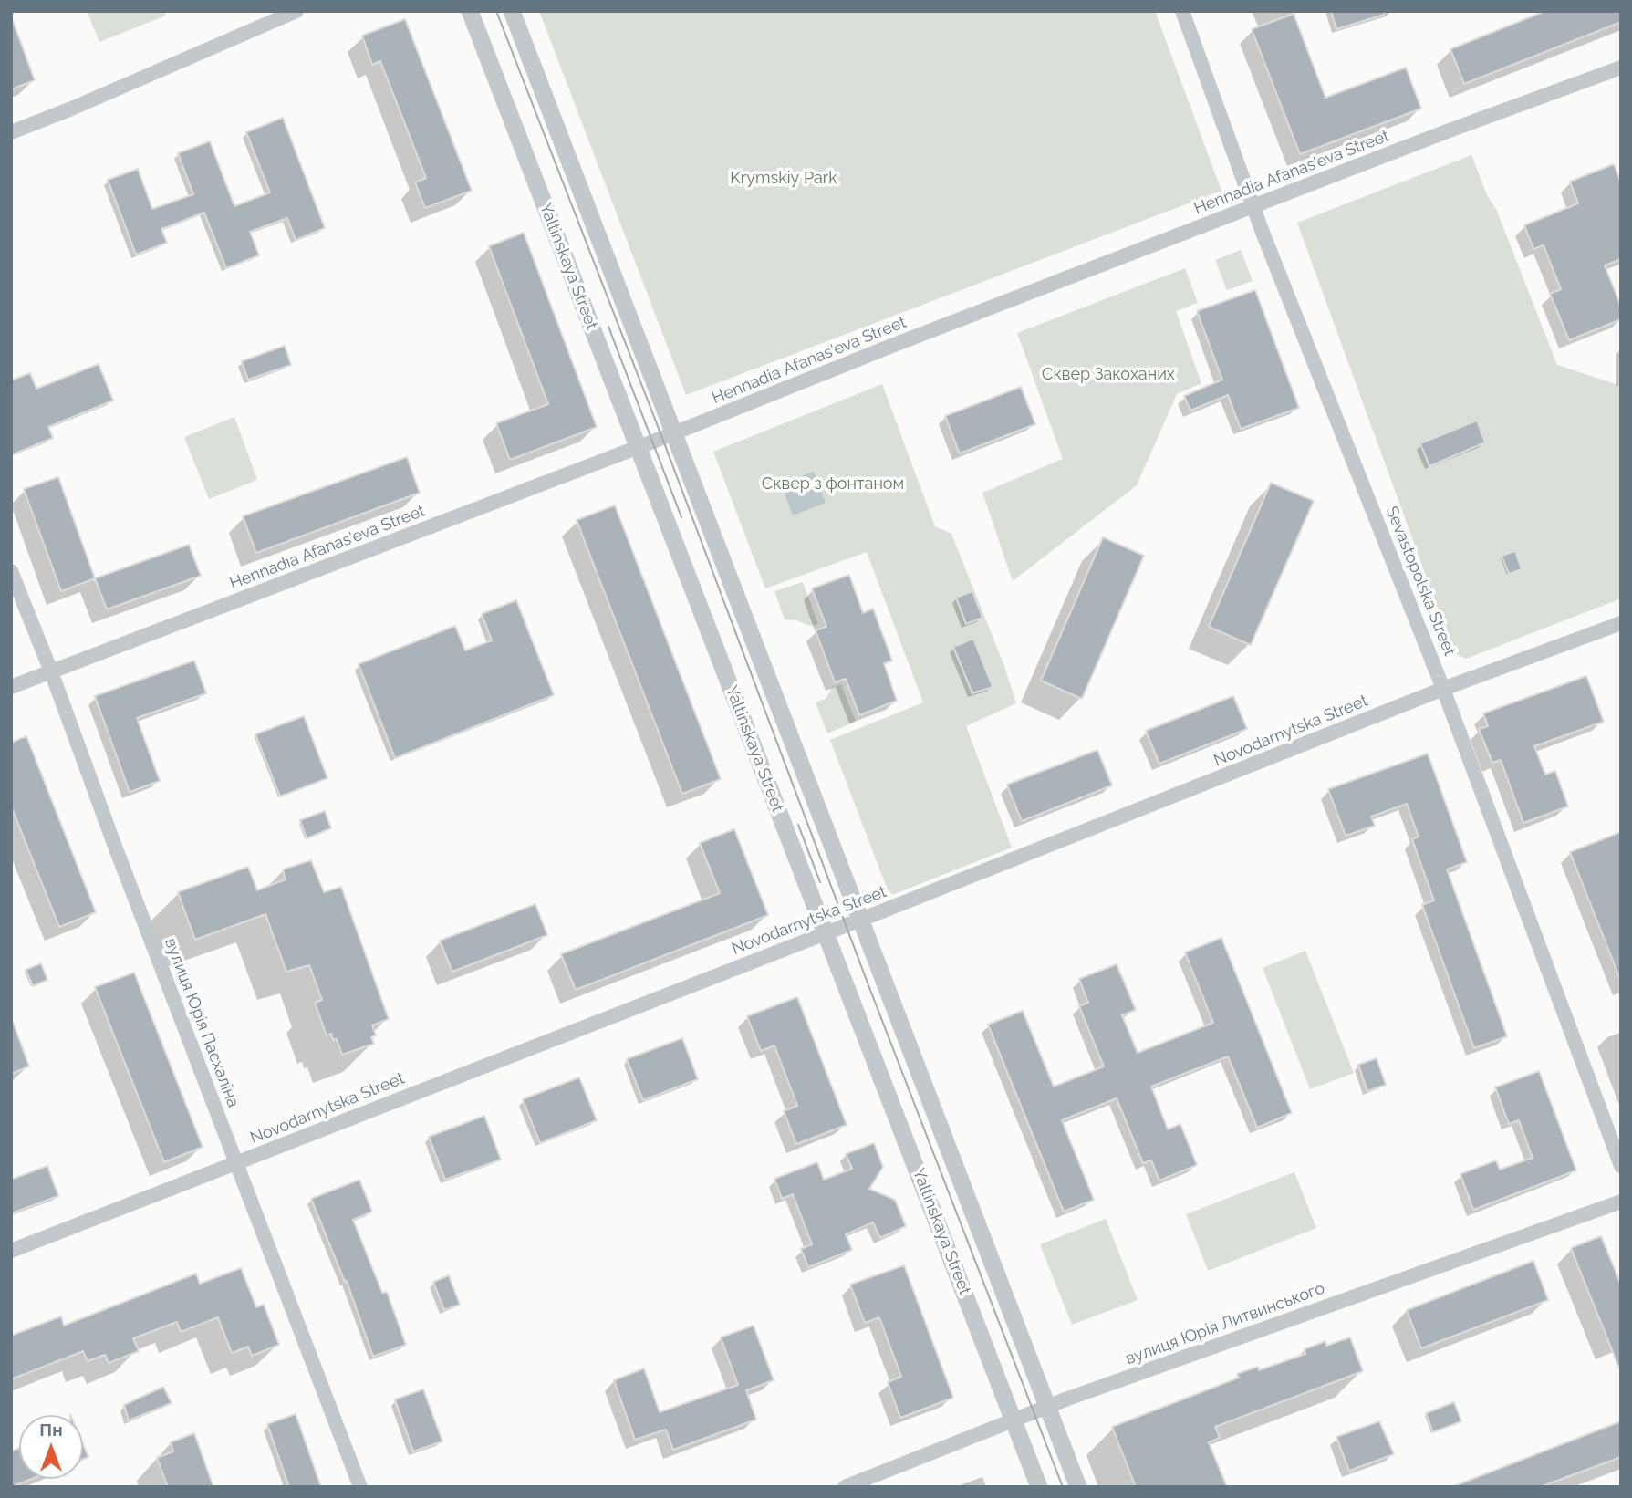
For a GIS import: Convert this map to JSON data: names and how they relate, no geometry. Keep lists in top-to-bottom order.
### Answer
{
  "streets": {
    "street": [
      "Hennadia Afanas'eva Street",
      "Yaltinskaya Street",
      "Sevastopolska Street",
      "Novodarnytska Street",
      "вулиця Юрія Пасхаліна",
      "вулиця Юрія Литвинського"
    ]
  },
  "crossings": [
    ["Hennadia Afanas'eva Street", "Yaltinskaya Street"],
    ["Hennadia Afanas'eva Street", "Sevastopolska Street"],
    ["Hennadia Afanas'eva Street", "вулиця Юрія Пасхаліна"],
    ["Yaltinskaya Street", "Novodarnytska Street"],
    ["Yaltinskaya Street", "вулиця Юрія Литвинського"],
    ["Sevastopolska Street", "Novodarnytska Street"],
    ["Novodarnytska Street", "вулиця Юрія Пасхаліна"]
  ],
  "parks": ["Krymskiy Park", "Сквер Закоханих", "Сквер з фонтаном"],
  "north": "top"
}
